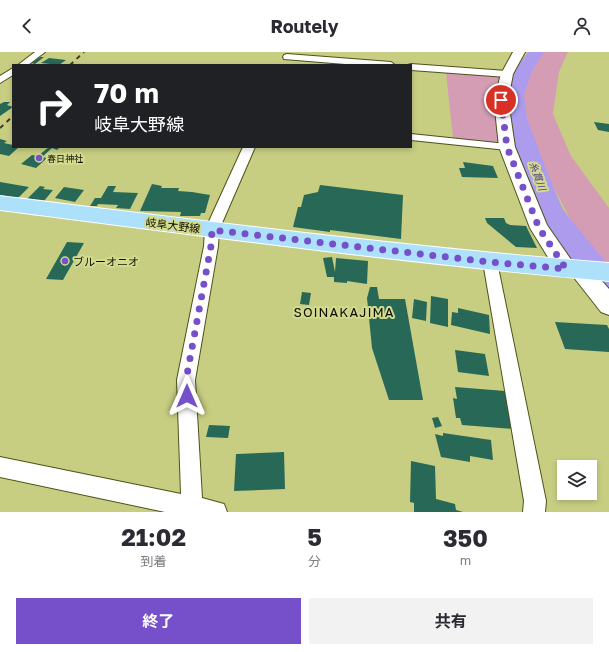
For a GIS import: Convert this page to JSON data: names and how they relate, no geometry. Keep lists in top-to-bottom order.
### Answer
{
  "streets": {
    "main road": ["岐阜大野線"]
  },
  "districts": ["SOINAKAJIMA"],
  "water": ["糸貫川"],
  "places": ["春日神社", "ブルーオニオ"],
  "page": {
    "header": "Routely",
    "turn": ["70 m", "岐阜大野線"],
    "eta": [
      "21:02",
      "到着",
      "5",
      "分",
      "350",
      "m"
    ],
    "buttons": ["終了", "共有"]
  }
}
